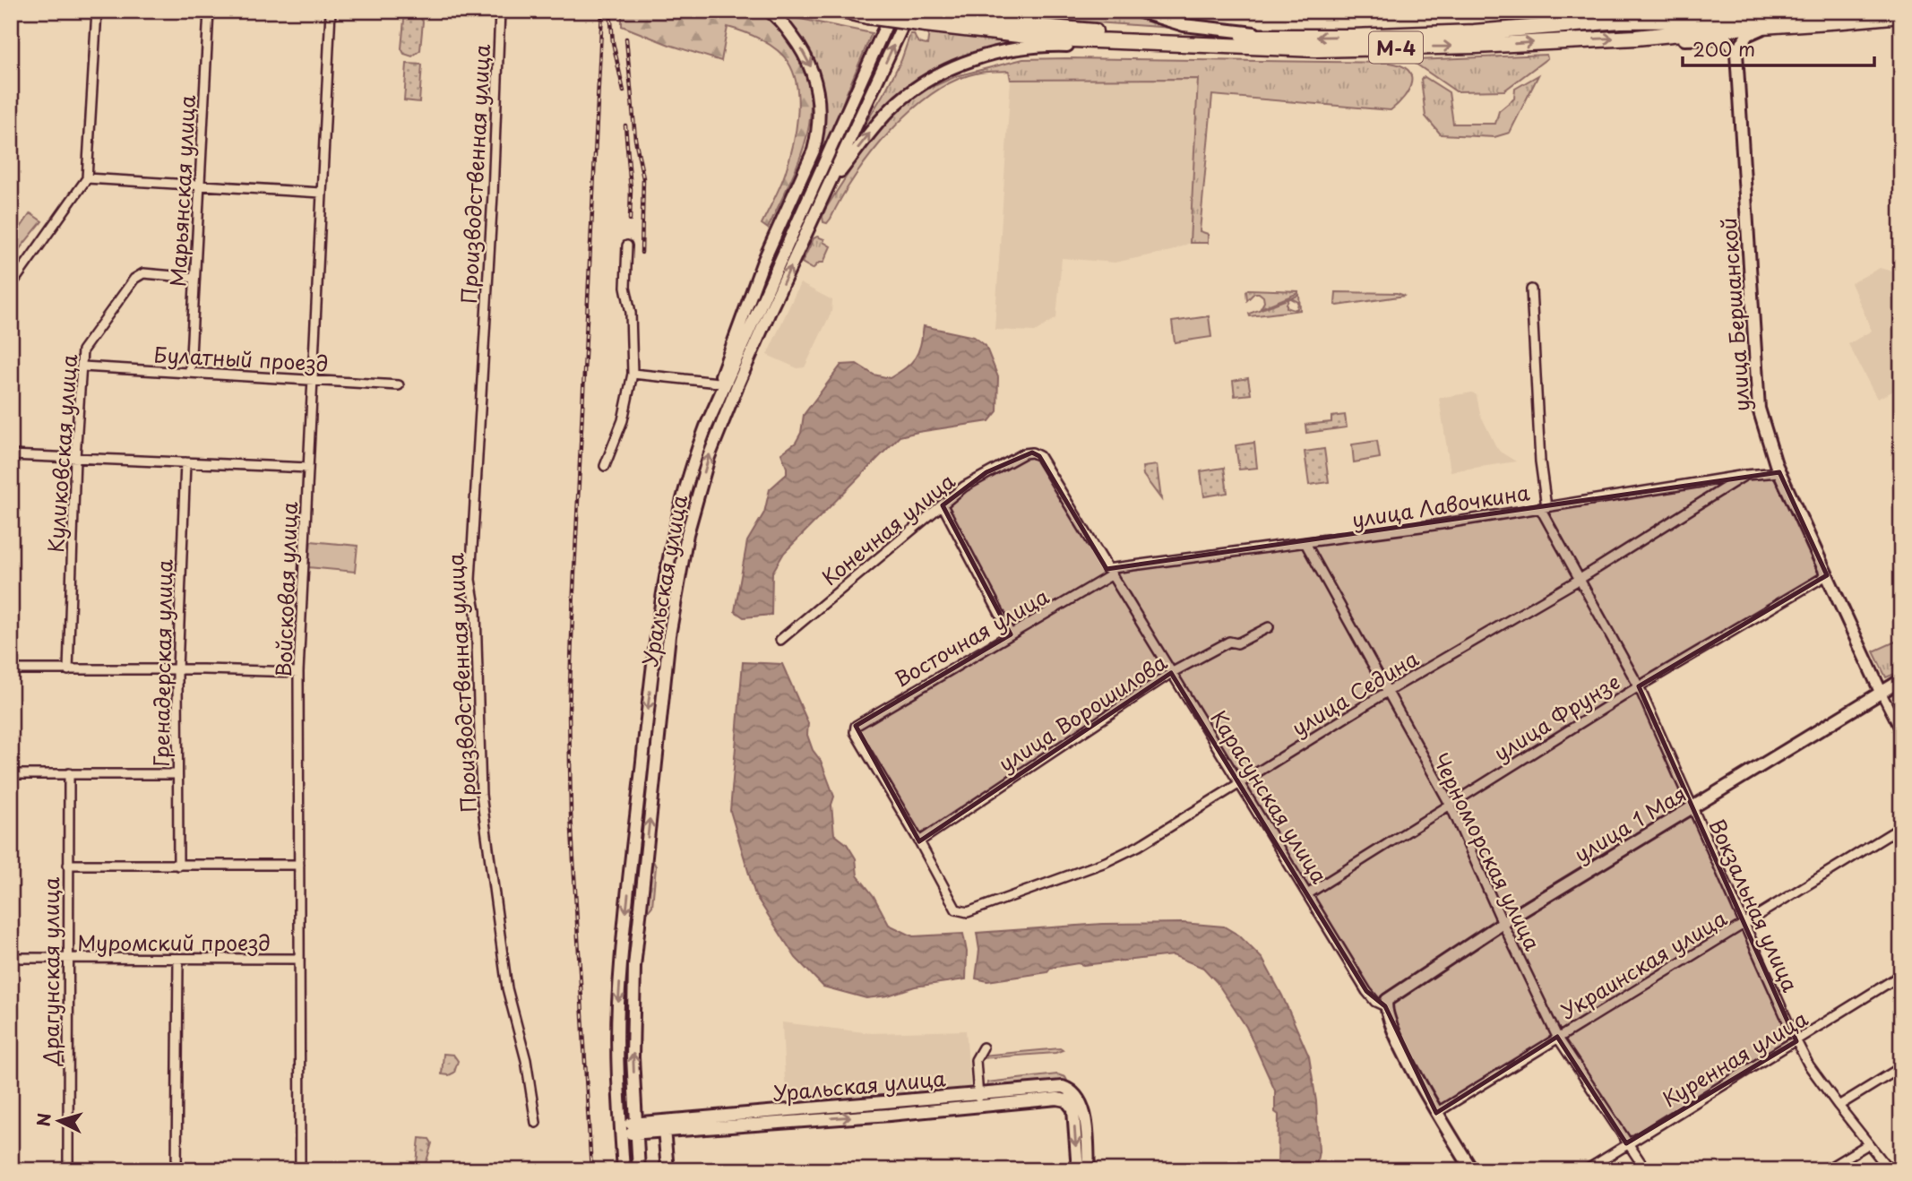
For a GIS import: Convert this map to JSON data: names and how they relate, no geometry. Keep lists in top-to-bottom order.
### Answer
{
  "streets": {
    "highway": ["М-4"],
    "main road": [
      "улица Бершанской",
      "Уральская улица",
      "Карасунская улица",
      "улица 1 Мая"
    ],
    "street": [
      "Производственная улица",
      "Марьянская улица",
      "Булатный проезд",
      "Куликовская улица",
      "улица Лавочкина",
      "Конечная улица",
      "Войсковая улица",
      "Восточная улица",
      "Гренадерская улица",
      "улица Седина",
      "улица Ворошилова",
      "улица Фрунзе",
      "Черноморская улица",
      "Вокзальная улица",
      "Муромский проезд",
      "Украинская улица",
      "Драгунская улица",
      "Куренная улица"
    ]
  },
  "crossings": [
    ["Марьянская улица", "Булатный проезд"],
    ["Марьянская улица", "Куликовская улица"],
    ["улица Бершанской", "улица Лавочкина"],
    ["улица Бершанской", "улица Фрунзе"],
    ["улица Бершанской", "улица 1 Мая"],
    ["Булатный проезд", "Куликовская улица"],
    ["Булатный проезд", "Войсковая улица"],
    ["улица Лавочкина", "Восточная улица"],
    ["улица Лавочкина", "улица Седина"],
    ["улица Лавочкина", "Карасунская улица"],
    ["улица Лавочкина", "Черноморская улица"],
    ["улица Лавочкина", "Вокзальная улица"],
    ["Конечная улица", "Карасунская улица"],
    ["Войсковая улица", "Муромский проезд"],
    ["Восточная улица", "улица Седина"],
    ["Восточная улица", "улица Ворошилова"],
    ["Восточная улица", "Карасунская улица"],
    ["улица Седина", "улица Ворошилова"],
    ["улица Седина", "Карасунская улица"],
    ["улица Седина", "Черноморская улица"],
    ["улица Седина", "Вокзальная улица"],
    ["улица Ворошилова", "Карасунская улица"],
    ["улица Фрунзе", "Карасунская улица"],
    ["улица Фрунзе", "Черноморская улица"],
    ["улица Фрунзе", "Вокзальная улица"],
    ["Карасунская улица", "улица 1 Мая"],
    ["Карасунская улица", "Украинская улица"],
    ["улица 1 Мая", "Черноморская улица"],
    ["улица 1 Мая", "Вокзальная улица"],
    ["Черноморская улица", "Украинская улица"],
    ["Черноморская улица", "Куренная улица"],
    ["Вокзальная улица", "Украинская улица"],
    ["Вокзальная улица", "Куренная улица"],
    ["Муромский проезд", "Драгунская улица"]
  ],
  "scale_bar": "200 m",
  "north": "left"
}
